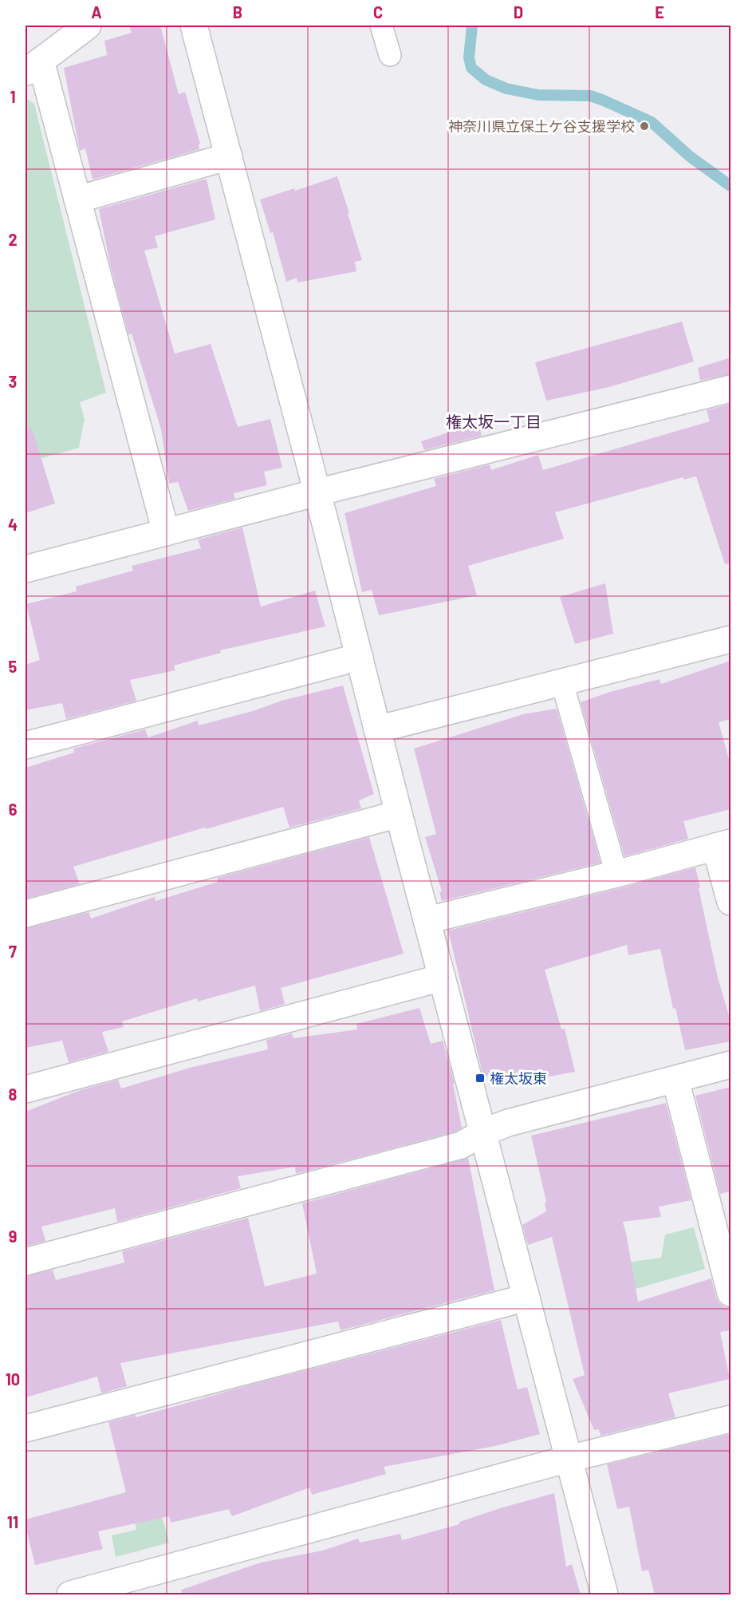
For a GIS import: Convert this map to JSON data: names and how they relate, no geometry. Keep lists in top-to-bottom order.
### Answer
{
  "districts": ["権太坂一丁目"],
  "places": {
    "other": ["神奈川県立保土ケ谷支援学校"],
    "transit": ["権太坂東"]
  },
  "grid": {
    "columns": [
      "A",
      "B",
      "C",
      "D",
      "E"
    ],
    "rows": [
      "1",
      "2",
      "3",
      "4",
      "5",
      "6",
      "7",
      "8",
      "9",
      "10",
      "11"
    ]
  }
}
